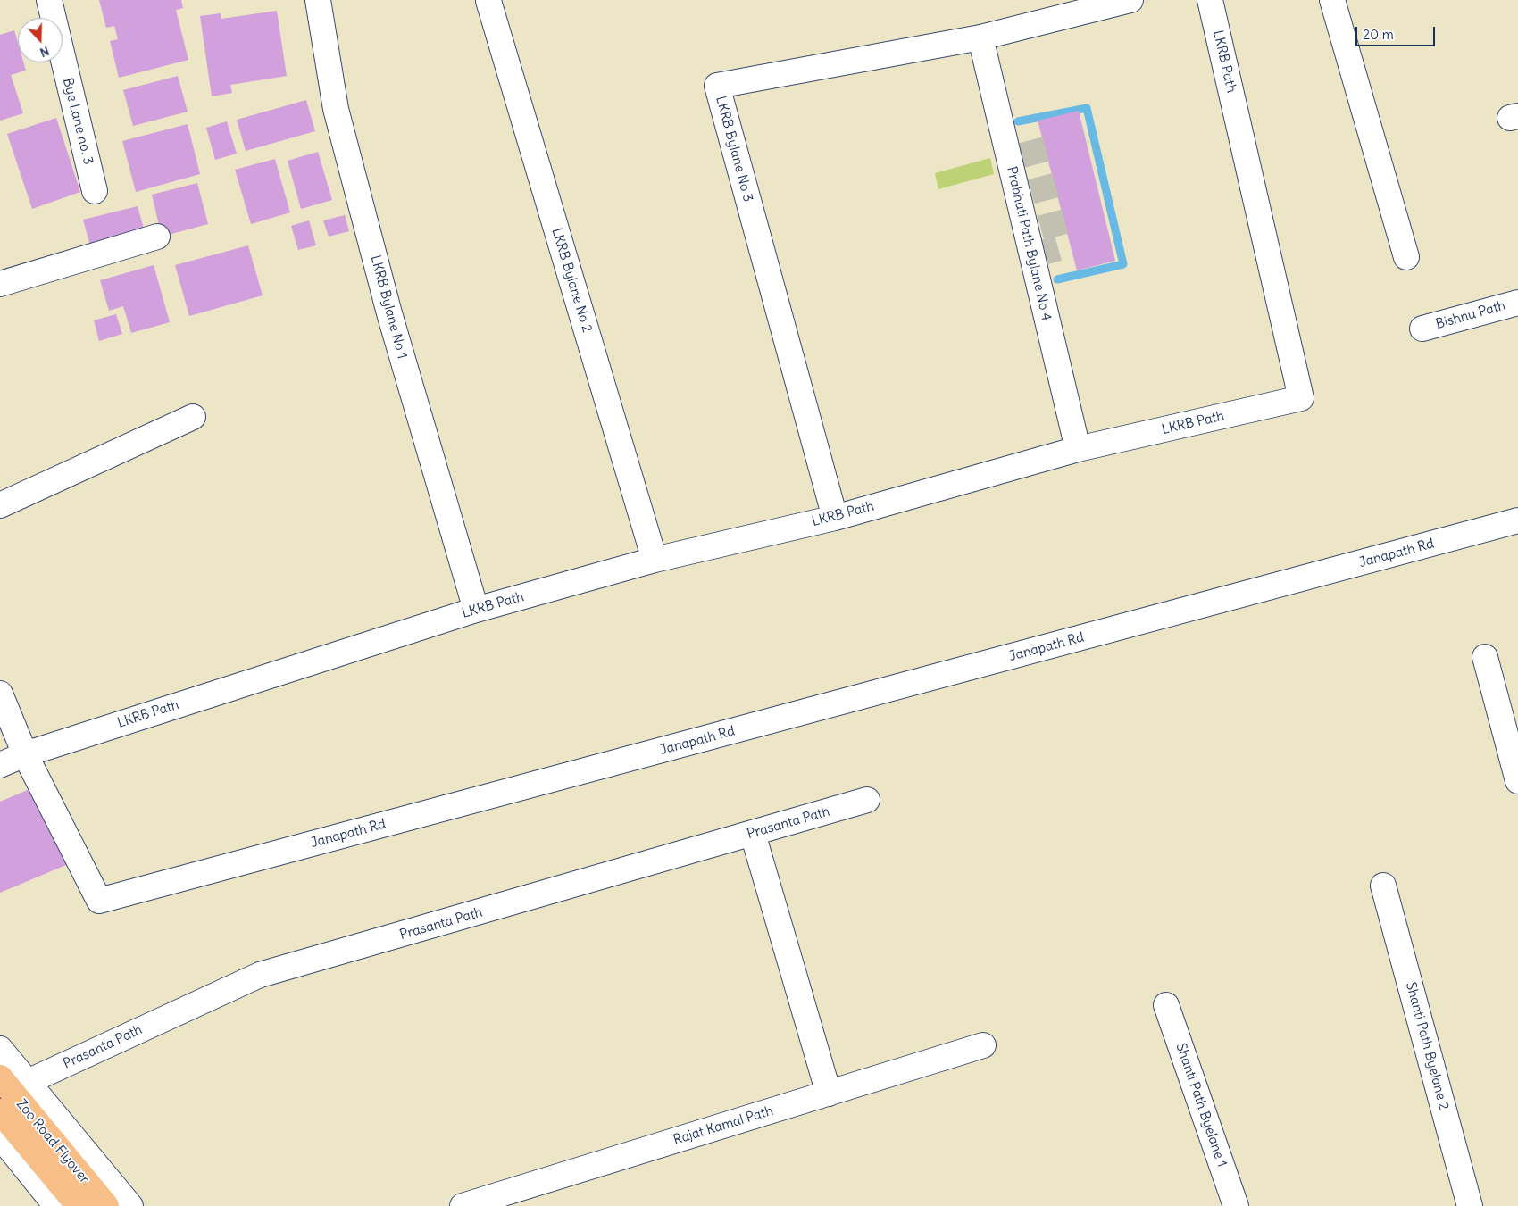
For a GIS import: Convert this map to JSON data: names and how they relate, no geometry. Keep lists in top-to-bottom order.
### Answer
{
  "streets": {
    "main road": ["Zoo Road Flyover"],
    "street": [
      "LKRB Path",
      "Bye Lane no. 3",
      "LKRB Bylane No 3",
      "Prabhati Path Bylane No 4",
      "LKRB Bylane No 2",
      "LKRB Bylane No 1",
      "Bishnu Path",
      "Janapath Rd",
      "Prasanta Path",
      "Shanti Path Byelane 2",
      "Shanti Path Byelane 1",
      "Rajat Kamal Path"
    ]
  },
  "crossings": [
    ["LKRB Path", "LKRB Bylane No 3"],
    ["LKRB Path", "Prabhati Path Bylane No 4"],
    ["LKRB Path", "LKRB Bylane No 2"],
    ["LKRB Path", "LKRB Bylane No 1"],
    ["LKRB Path", "Janapath Rd"],
    ["LKRB Bylane No 3", "Prabhati Path Bylane No 4"]
  ],
  "scale_bar": "20 m",
  "north": "bottom"
}
